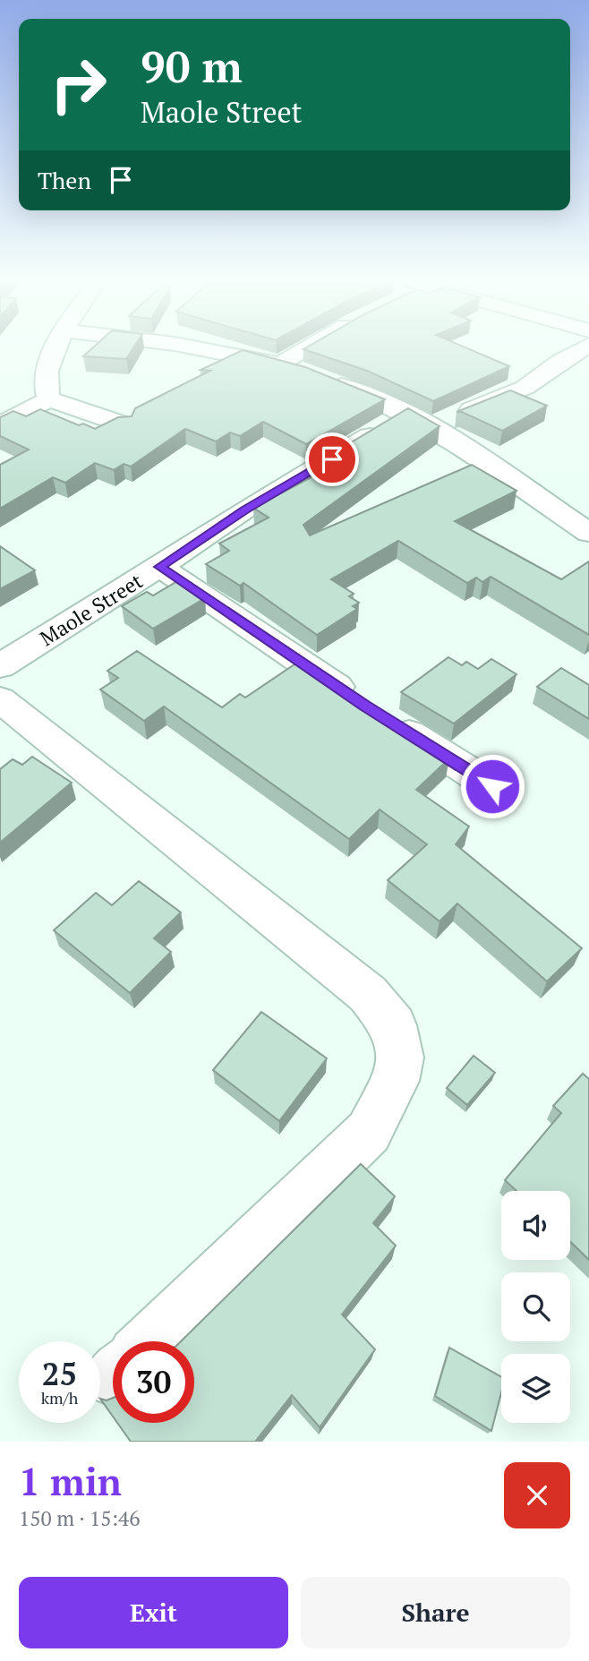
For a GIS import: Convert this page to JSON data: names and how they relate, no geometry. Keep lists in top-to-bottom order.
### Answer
{
  "streets": {
    "street": ["Maole Street"]
  },
  "page": {
    "turn": ["90 m", "Maole Street"],
    "then": "Then",
    "speed": "25 km/h",
    "limit": "30",
    "heading": ["1 min", "150 m · 15:46"],
    "buttons": ["Exit", "Share"]
  }
}
